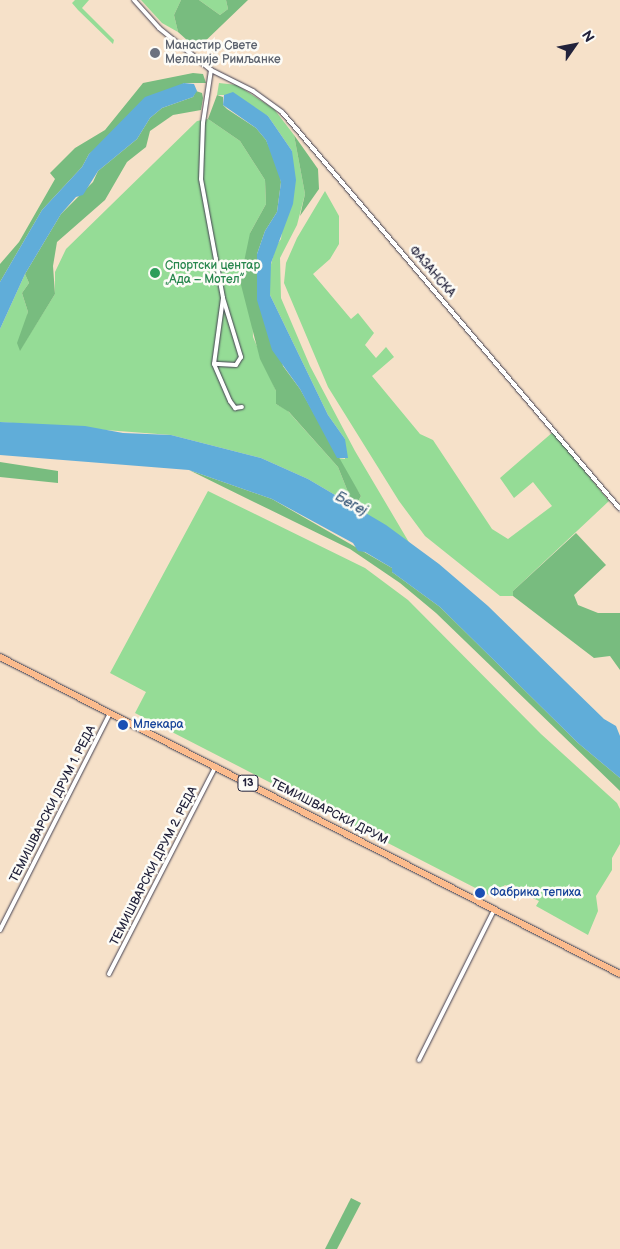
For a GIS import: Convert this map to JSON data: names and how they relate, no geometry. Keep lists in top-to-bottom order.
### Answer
{
  "streets": {
    "main road": ["13", "ТЕМИШВАРСКИ ДРУМ"],
    "street": ["ФАЗАНСКА", "ТЕМИШВАРСКИ ДРУМ 1. РЕДА", "ТЕМИШВАРСКИ ДРУМ 2. РЕДА"]
  },
  "crossings": [
    ["ТЕМИШВАРСКИ ДРУМ 1. РЕДА", "ТЕМИШВАРСКИ ДРУМ"],
    ["ТЕМИШВАРСКИ ДРУМ", "ТЕМИШВАРСКИ ДРУМ 2. РЕДА"]
  ],
  "water": ["Бегеј"],
  "places": [
    "Манастир Свете Меланије Римљанке",
    "Спортски центар „Ада – Мотел”",
    "Млекара",
    "Фабрика тепиха"
  ],
  "north": "top right"
}
